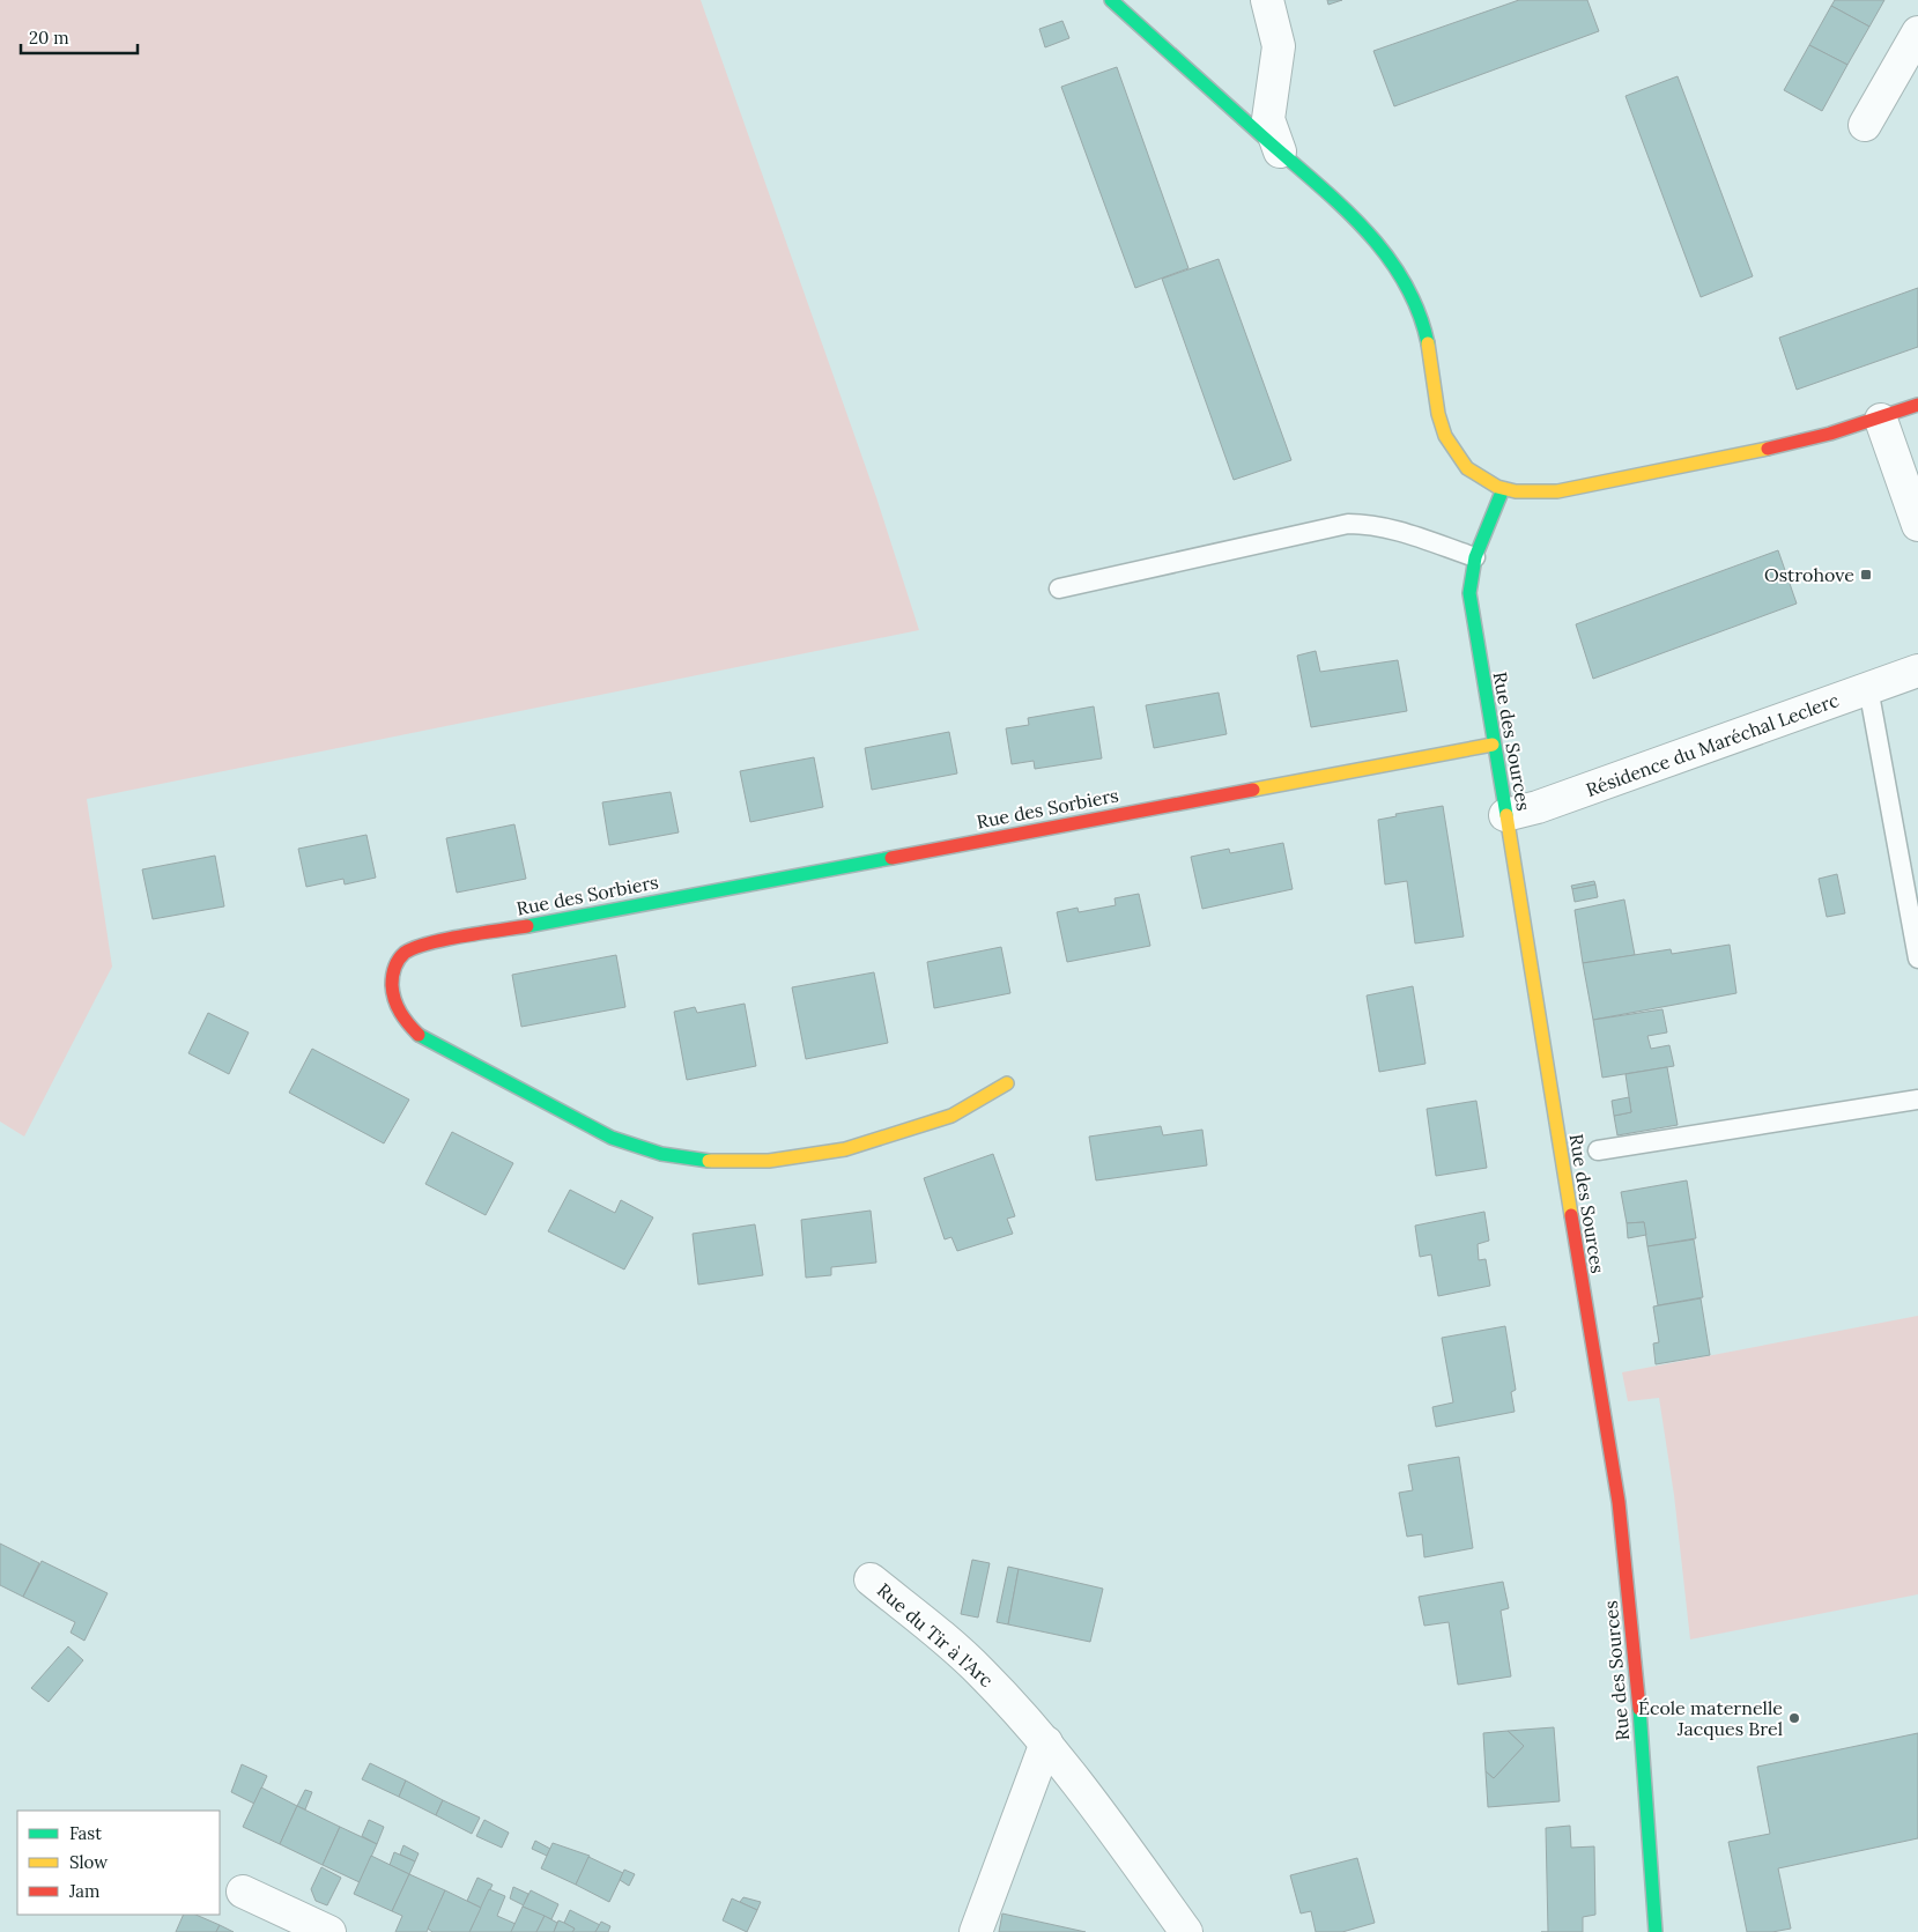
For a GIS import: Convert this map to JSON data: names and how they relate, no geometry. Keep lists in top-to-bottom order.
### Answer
{
  "streets": {
    "street": [
      "Rue des Sources",
      "Résidence du Maréchal Leclerc",
      "Rue des Sorbiers",
      "Rue du Tir à l'Arc"
    ]
  },
  "crossings": [
    ["Rue des Sources", "Résidence du Maréchal Leclerc"],
    ["Rue des Sources", "Rue des Sorbiers"]
  ],
  "places": {
    "transit": ["Ostrohove"],
    "other": ["École maternelle Jacques Brel"]
  },
  "legend": ["Fast", "Slow", "Jam"],
  "scale_bar": "20 m"
}
